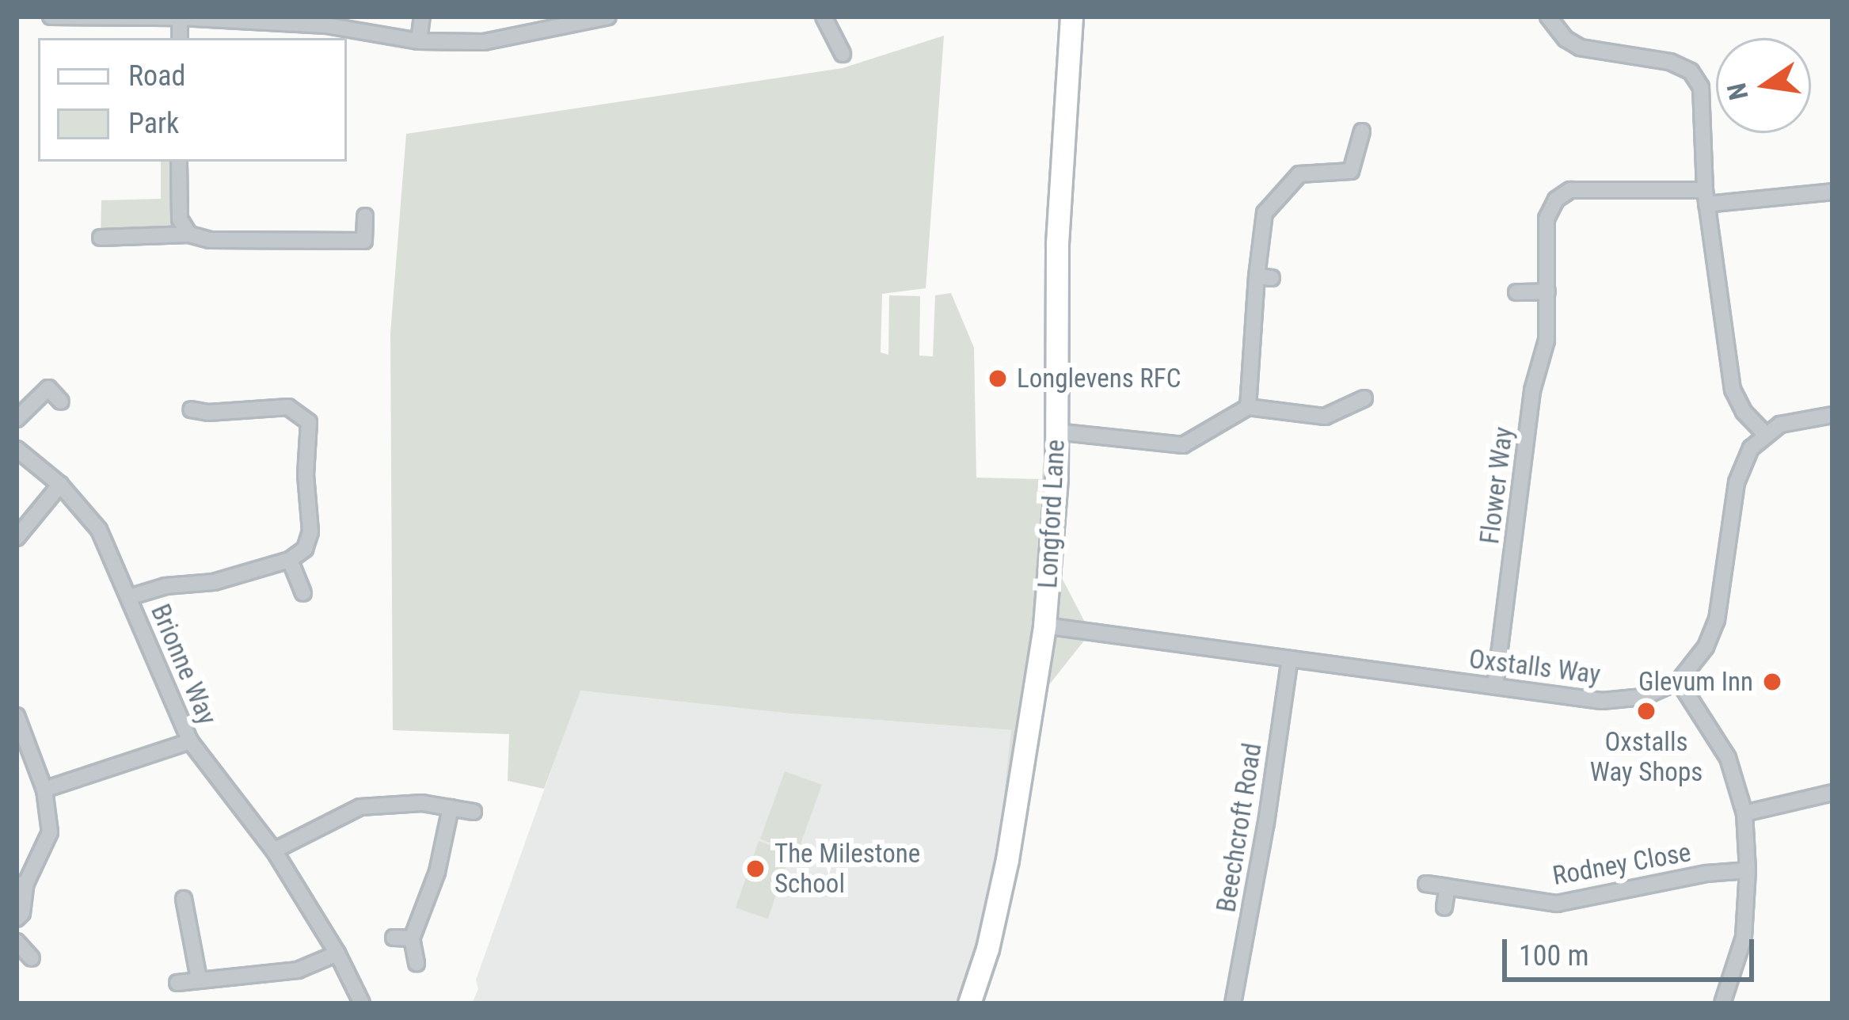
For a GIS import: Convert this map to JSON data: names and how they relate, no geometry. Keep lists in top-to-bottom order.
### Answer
{
  "streets": {
    "street": [
      "Flower Way",
      "Longford Lane",
      "Brionne Way",
      "Oxstalls Way",
      "Beechcroft Road",
      "Rodney Close"
    ]
  },
  "crossings": [
    ["Flower Way", "Oxstalls Way"],
    ["Longford Lane", "Oxstalls Way"],
    ["Oxstalls Way", "Beechcroft Road"]
  ],
  "places": [
    "Longlevens RFC",
    "Glevum Inn",
    "Oxstalls Way Shops",
    "The Milestone School"
  ],
  "legend": ["Road", "Park"],
  "scale_bar": "100 m",
  "north": "left"
}
